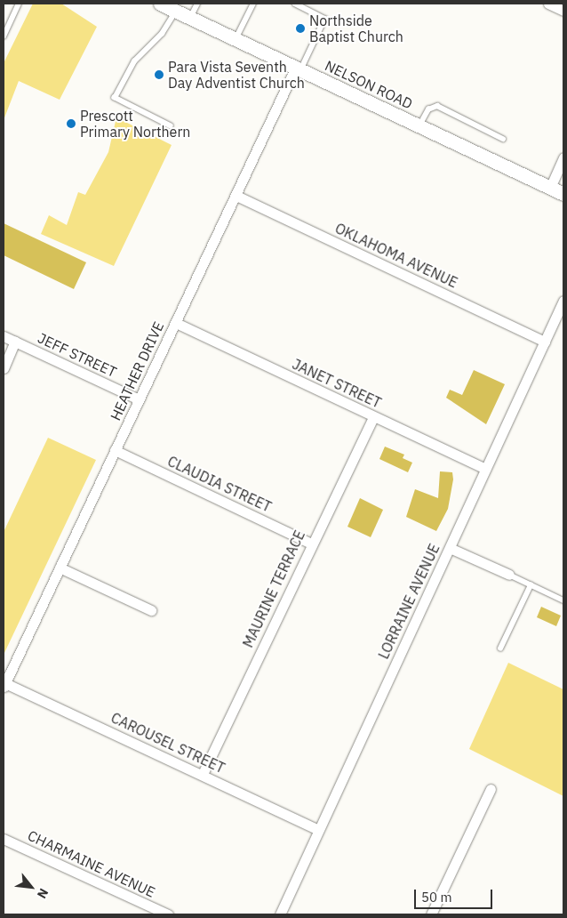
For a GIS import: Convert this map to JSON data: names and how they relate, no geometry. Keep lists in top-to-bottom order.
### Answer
{
  "streets": {
    "main road": ["NELSON ROAD"],
    "street": [
      "OKLAHOMA AVENUE",
      "JEFF STREET",
      "HEATHER DRIVE",
      "JANET STREET",
      "CLAUDIA STREET",
      "MAURINE TERRACE",
      "LORRAINE AVENUE",
      "CAROUSEL STREET",
      "CHARMAINE AVENUE"
    ]
  },
  "crossings": [
    ["NELSON ROAD", "HEATHER DRIVE"],
    ["OKLAHOMA AVENUE", "HEATHER DRIVE"],
    ["OKLAHOMA AVENUE", "LORRAINE AVENUE"],
    ["JEFF STREET", "HEATHER DRIVE"],
    ["HEATHER DRIVE", "JANET STREET"],
    ["HEATHER DRIVE", "CLAUDIA STREET"],
    ["HEATHER DRIVE", "CAROUSEL STREET"],
    ["JANET STREET", "MAURINE TERRACE"],
    ["JANET STREET", "LORRAINE AVENUE"],
    ["CLAUDIA STREET", "MAURINE TERRACE"],
    ["MAURINE TERRACE", "CAROUSEL STREET"],
    ["LORRAINE AVENUE", "CAROUSEL STREET"]
  ],
  "places": ["Northside Baptist Church", "Para Vista Seventh Day Adventist Church", "Prescott Primary Northern"],
  "scale_bar": "50 m",
  "north": "bottom right"
}
